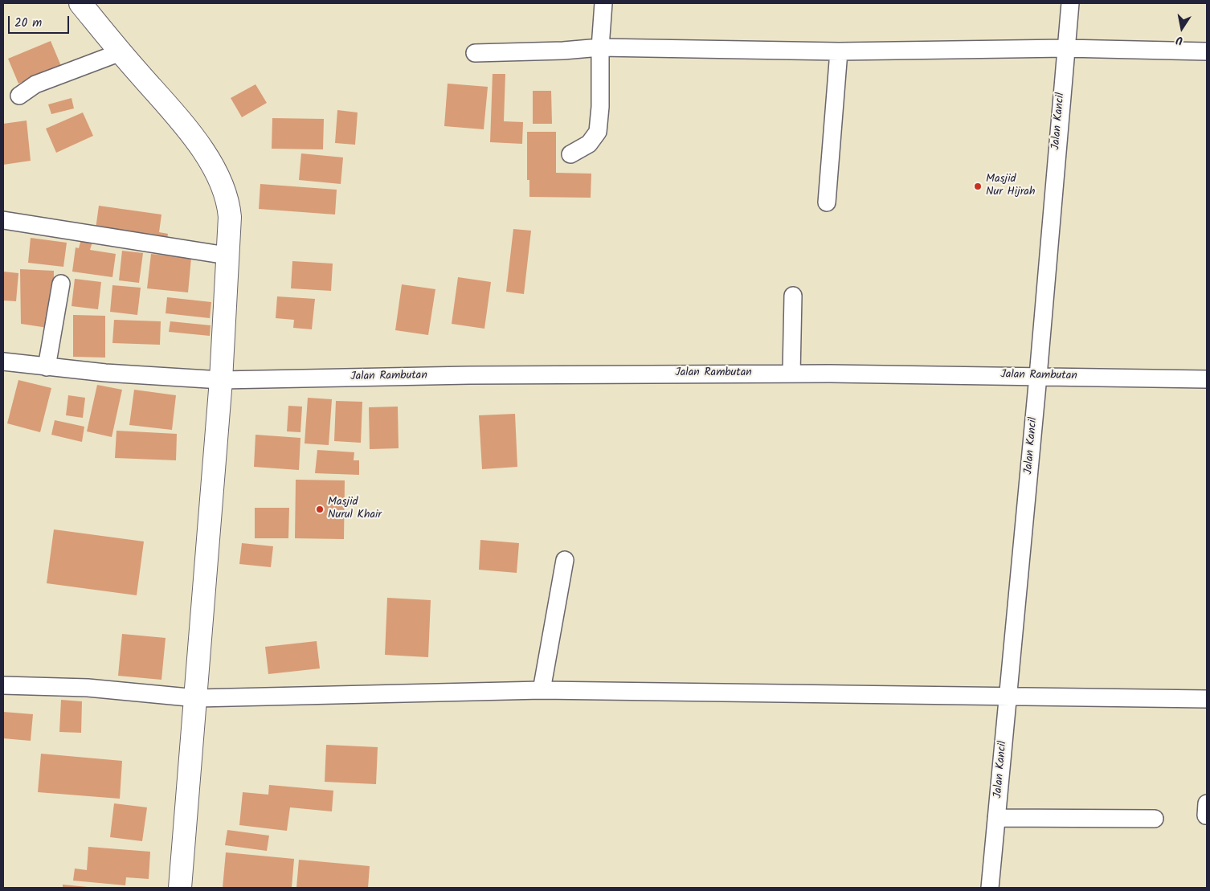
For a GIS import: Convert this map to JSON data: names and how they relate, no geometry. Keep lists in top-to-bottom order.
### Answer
{
  "streets": {
    "street": ["Jalan Kancil", "Jalan Rambutan"]
  },
  "crossings": [
    ["Jalan Kancil", "Jalan Rambutan"]
  ],
  "places": ["Masjid Nur Hijrah", "Masjid Nurul Khair"],
  "scale_bar": "20 m",
  "north": "bottom"
}
